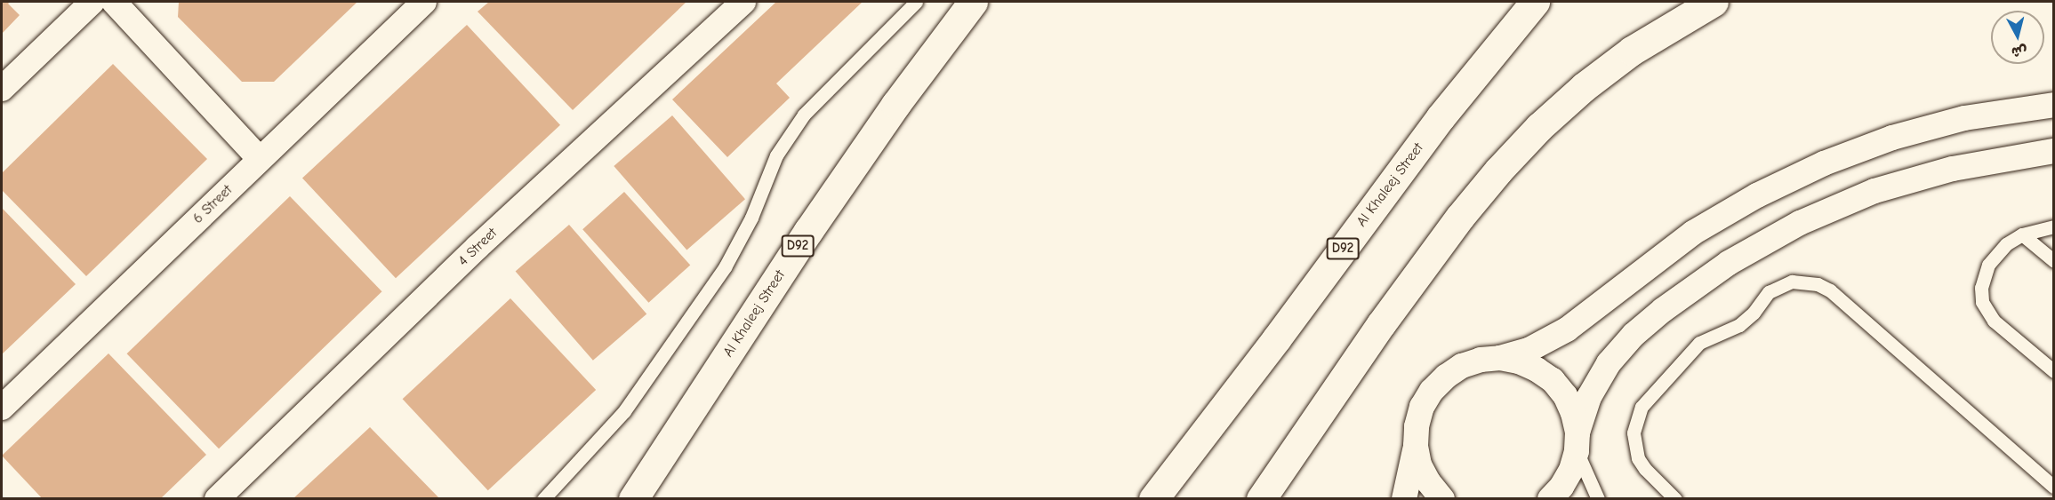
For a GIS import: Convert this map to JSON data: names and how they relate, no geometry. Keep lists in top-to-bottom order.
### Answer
{
  "streets": {
    "main road": ["Al Khaleej Street", "D92"],
    "street": ["6 Street", "4 Street"]
  },
  "north": "bottom"
}
